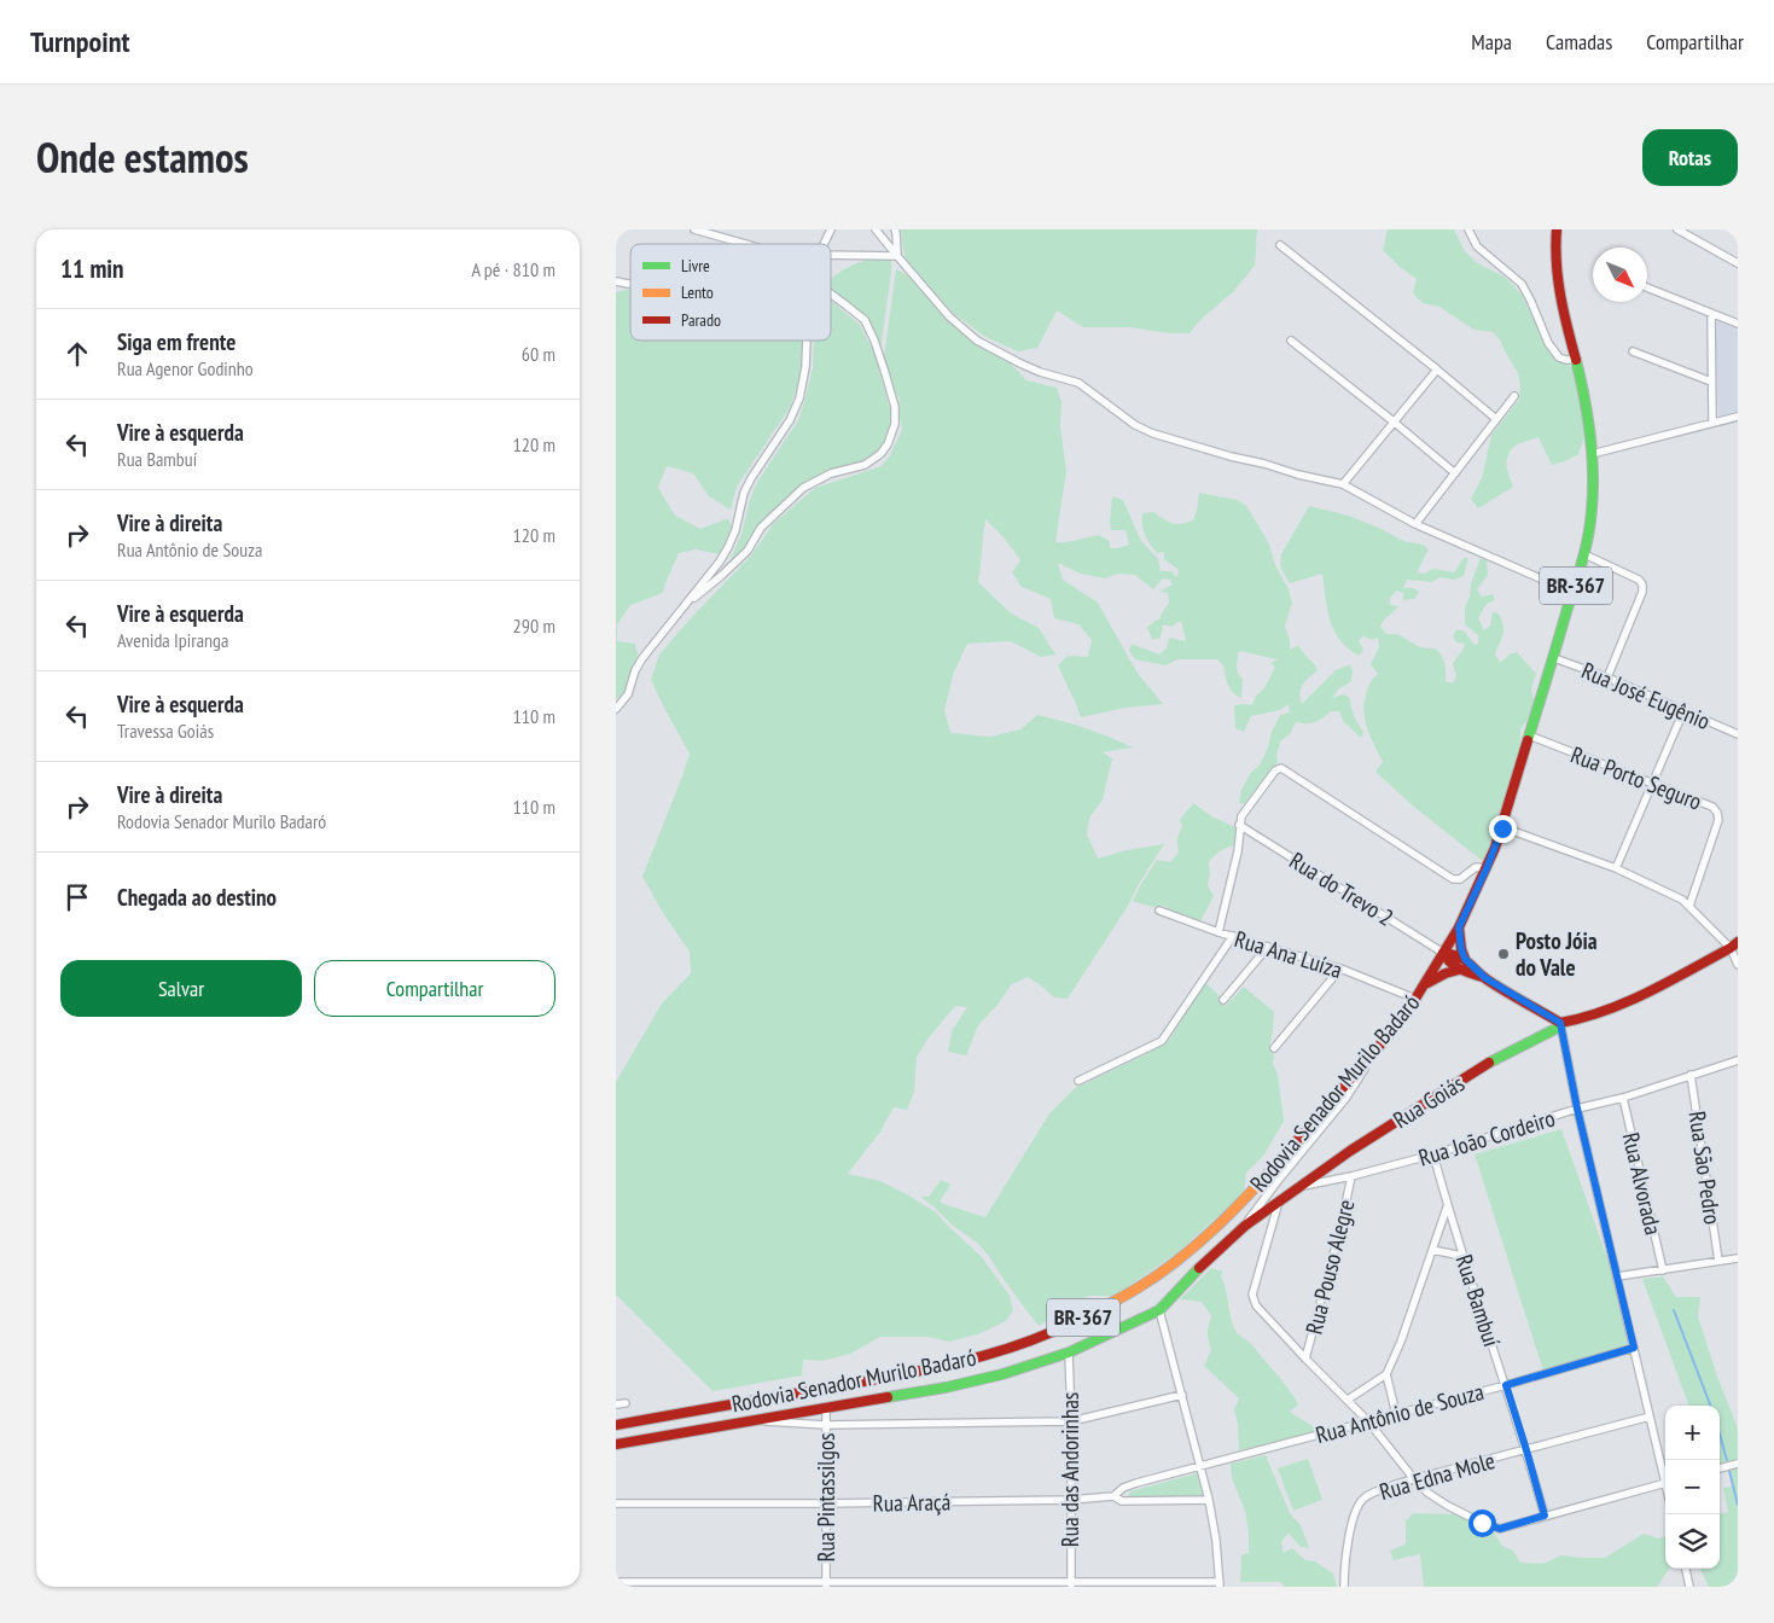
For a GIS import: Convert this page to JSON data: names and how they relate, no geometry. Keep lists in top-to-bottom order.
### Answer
{
  "streets": {
    "main road": ["BR-367", "Rodovia Senador Murilo Badaró", "Rua Goiás"],
    "street": [
      "Rua José Eugênio",
      "Rua Porto Seguro",
      "Rua do Trevo 2",
      "Rua Ana Luíza",
      "Rua João Cordeiro",
      "Rua São Pedro",
      "Rua Alvorada",
      "Rua Pouso Alegre",
      "Rua Bambuí",
      "Rua Antônio de Souza",
      "Rua das Andorinhas",
      "Rua Edna Mole",
      "Rua Pintassilgos",
      "Rua Araçá"
    ]
  },
  "crossings": [
    ["Rua José Eugênio", "Rodovia Senador Murilo Badaró"],
    ["Rua Porto Seguro", "Rodovia Senador Murilo Badaró"],
    ["Rua do Trevo 2", "Rodovia Senador Murilo Badaró"],
    ["Rua Ana Luíza", "Rodovia Senador Murilo Badaró"],
    ["Rua Goiás", "Rua João Cordeiro"],
    ["Rua João Cordeiro", "Rua São Pedro"],
    ["Rua João Cordeiro", "Rua Alvorada"],
    ["Rua João Cordeiro", "Rua Pouso Alegre"],
    ["Rua João Cordeiro", "Rua Bambuí"],
    ["Rua Bambuí", "Rua Antônio de Souza"],
    ["Rua Bambuí", "Rua Edna Mole"],
    ["Rua Antônio de Souza", "Rua Araçá"],
    ["Rua das Andorinhas", "Rua Araçá"],
    ["Rua Pintassilgos", "Rua Araçá"]
  ],
  "places": ["Posto Jóia do Vale"],
  "legend": ["Livre", "Lento", "Parado"],
  "north": "bottom right",
  "page": {
    "header": "Turnpoint",
    "nav": ["Mapa", "Camadas", "Compartilhar"],
    "title": "Onde estamos",
    "buttons": [
      "Rotas",
      ["Salvar", "Compartilhar"]
    ],
    "heading": ["11 min", "A pé · 810 m"],
    "list": [
      ["Siga em frente", "Rua Agenor Godinho", "60 m"],
      ["Vire à esquerda", "Rua Bambuí", "120 m"],
      ["Vire à direita", "Rua Antônio de Souza", "120 m"],
      ["Vire à esquerda", "Avenida Ipiranga", "290 m"],
      ["Vire à esquerda", "Travessa Goiás", "110 m"],
      ["Vire à direita", "Rodovia Senador Murilo Badaró", "110 m"],
      "Chegada ao destino"
    ],
    "map_buttons": ["+", "−"]
  }
}
